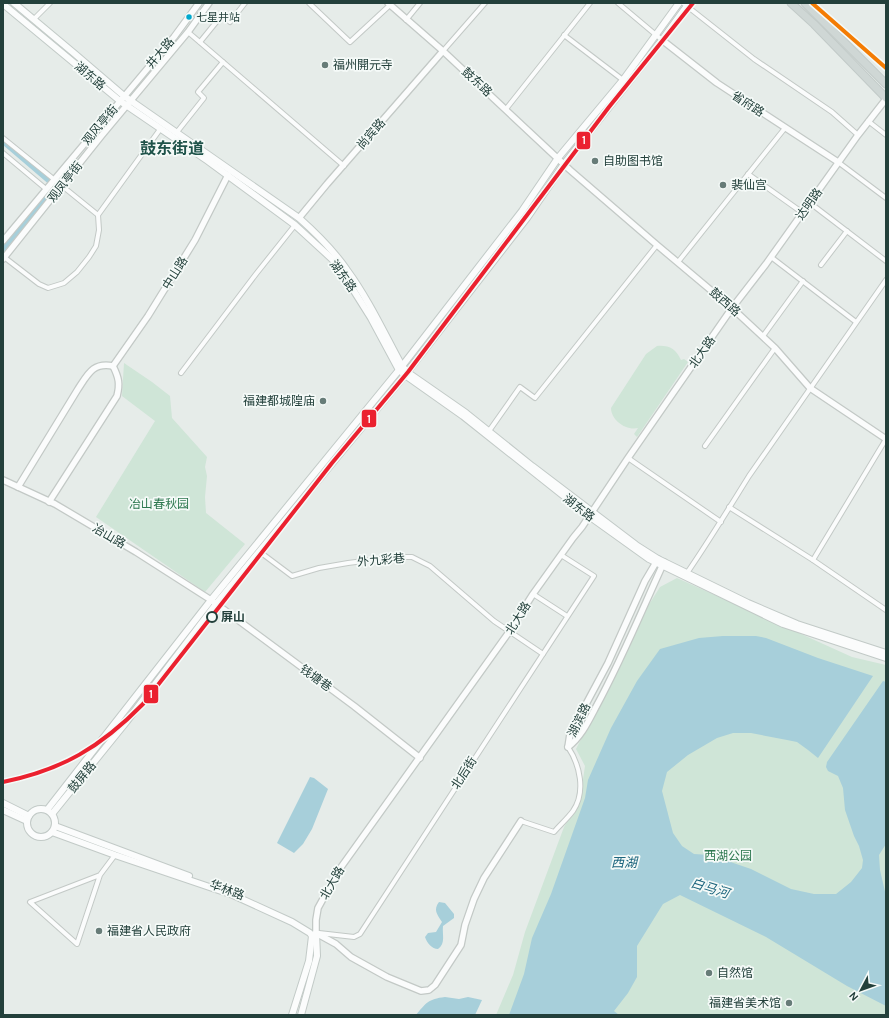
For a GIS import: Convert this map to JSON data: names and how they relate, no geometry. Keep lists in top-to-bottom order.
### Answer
{
  "streets": {
    "main road": ["湖东路", "鼓屏路", "华林路"],
    "street": [
      "井大路",
      "鼓东路",
      "省府路",
      "观风亭街",
      "尚宾路",
      "观凤亭街",
      "达明路",
      "中山路",
      "鼓西路",
      "北大路",
      "冶山路",
      "外九彩巷",
      "钱塘巷",
      "湖滨路",
      "北后街"
    ]
  },
  "crossings": [
    ["井大路", "湖东路"],
    ["井大路", "观风亭街"],
    ["湖东路", "观风亭街"],
    ["湖东路", "尚宾路"],
    ["湖东路", "观凤亭街"],
    ["湖东路", "中山路"],
    ["湖东路", "北大路"],
    ["湖东路", "湖滨路"],
    ["湖东路", "鼓屏路"],
    ["鼓东路", "尚宾路"],
    ["鼓东路", "鼓西路"],
    ["鼓东路", "鼓屏路"],
    ["省府路", "达明路"],
    ["省府路", "鼓屏路"],
    ["达明路", "鼓西路"],
    ["达明路", "北大路"],
    ["鼓西路", "北大路"],
    ["鼓西路", "鼓屏路"],
    ["北大路", "外九彩巷"],
    ["北大路", "钱塘巷"],
    ["北大路", "北后街"],
    ["北大路", "华林路"],
    ["冶山路", "钱塘巷"],
    ["冶山路", "鼓屏路"],
    ["外九彩巷", "北后街"],
    ["外九彩巷", "鼓屏路"],
    ["钱塘巷", "鼓屏路"],
    ["北后街", "华林路"],
    ["鼓屏路", "华林路"]
  ],
  "districts": ["鼓东街道"],
  "water": ["西湖", "白马河"],
  "parks": ["冶山春秋园", "西湖公园"],
  "places": [
    "七星井站",
    "福州開元寺",
    "自助图书馆",
    "裴仙宫",
    "福建都城隍庙",
    "屏山",
    "福建省人民政府",
    "自然馆",
    "福建省美术馆"
  ],
  "lines": ["transit line 1"],
  "north": "bottom left"
}
